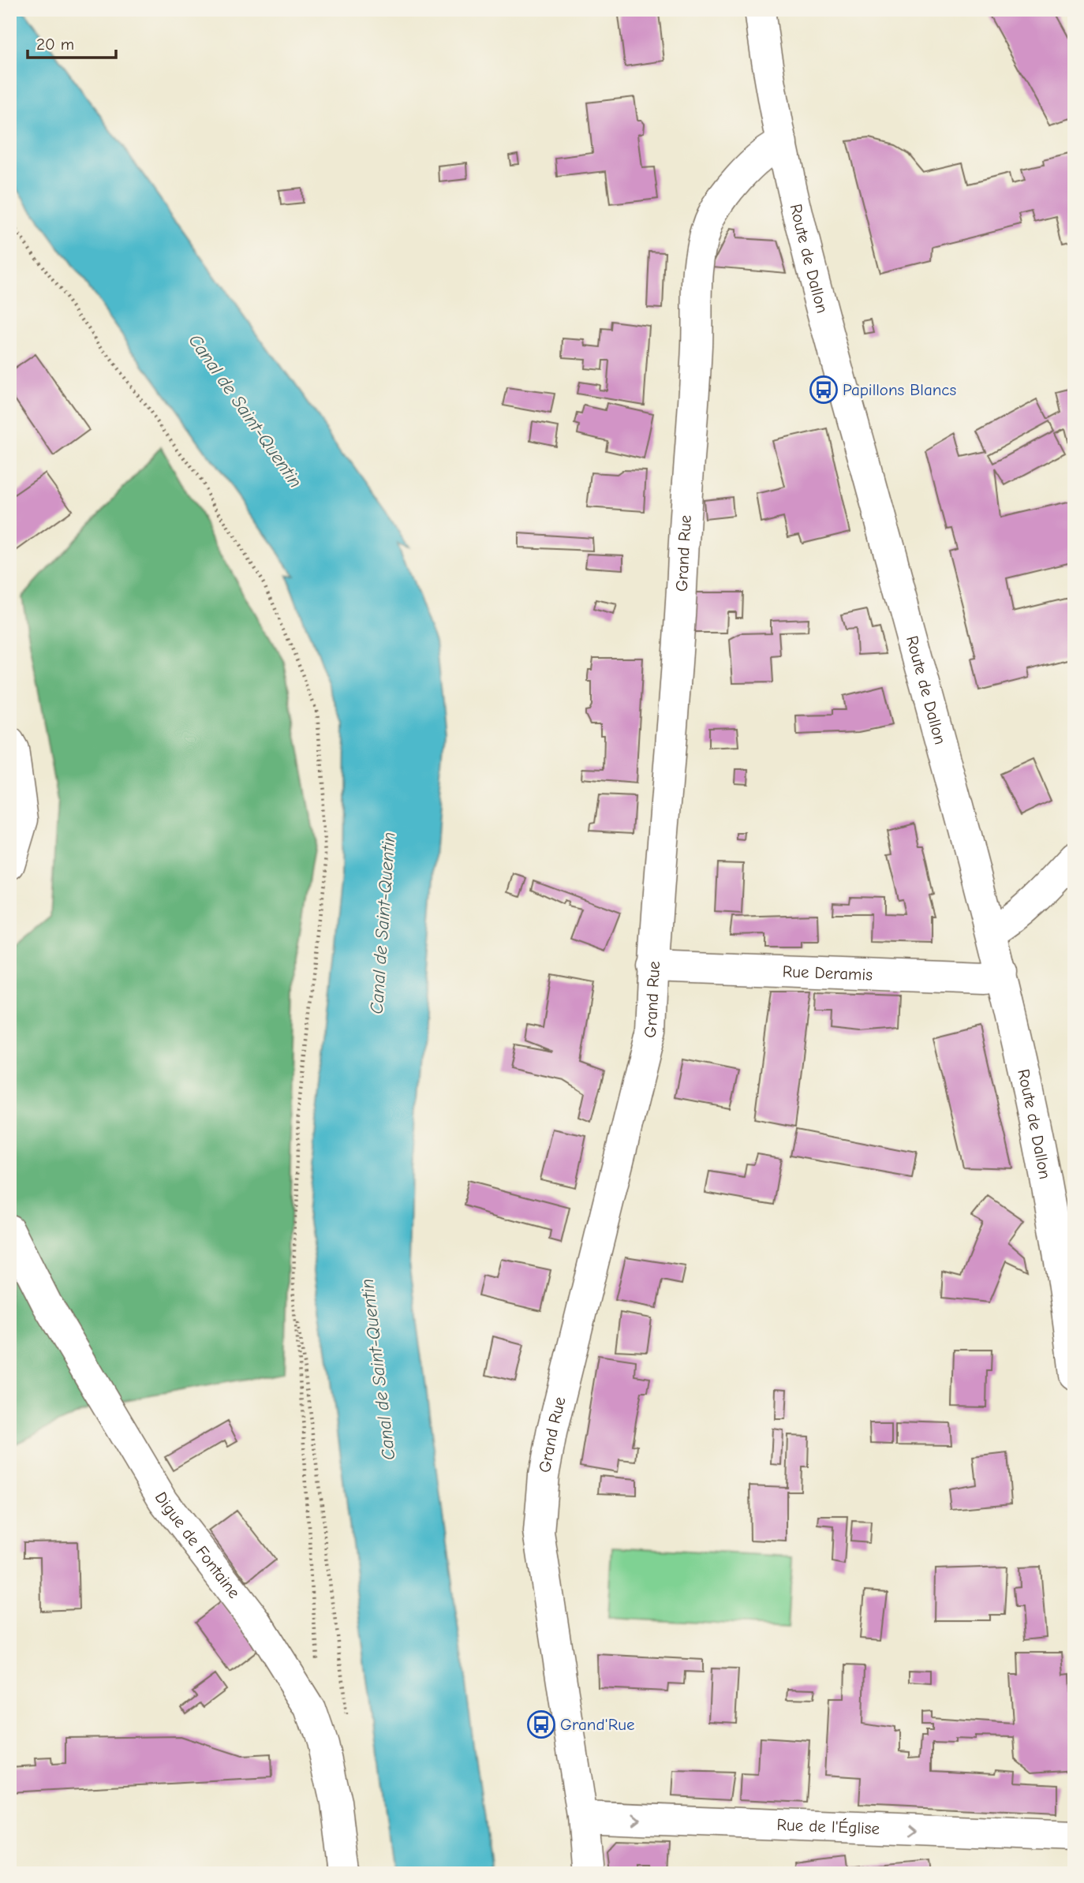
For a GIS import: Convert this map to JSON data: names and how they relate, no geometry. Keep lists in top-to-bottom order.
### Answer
{
  "streets": {
    "street": [
      "Route de Dallon",
      "Grand Rue",
      "Rue Deramis",
      "Digue de Fontaine",
      "Rue de l'Église"
    ]
  },
  "crossings": [
    ["Route de Dallon", "Grand Rue"],
    ["Route de Dallon", "Rue Deramis"],
    ["Grand Rue", "Rue Deramis"],
    ["Grand Rue", "Rue de l'Église"]
  ],
  "one_way": ["Rue de l'Église"],
  "water": ["Canal de Saint-Quentin"],
  "places": {
    "bus stop": ["Papillons Blancs", "Grand'Rue"]
  },
  "scale_bar": "20 m"
}
